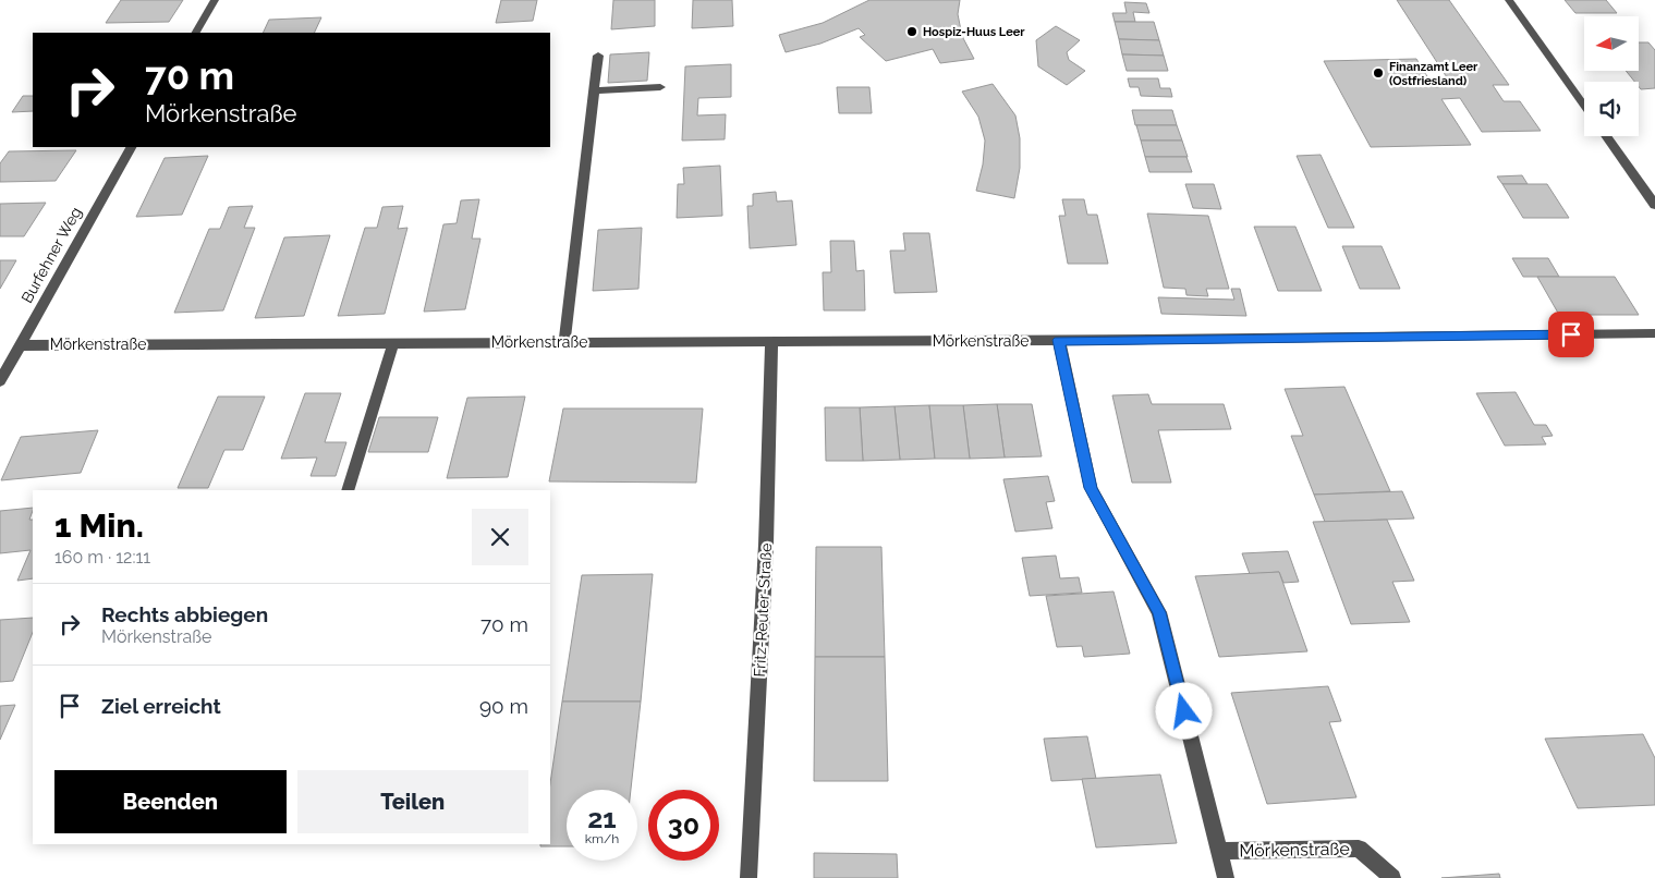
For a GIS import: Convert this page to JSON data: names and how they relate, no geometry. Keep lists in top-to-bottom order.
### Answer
{
  "streets": {
    "street": ["Burfehner Weg", "Mörkenstraße", "Fritz-Reuter-Straße"]
  },
  "crossings": [
    ["Burfehner Weg", "Mörkenstraße"],
    ["Mörkenstraße", "Fritz-Reuter-Straße"]
  ],
  "places": ["Hospiz-Huus Leer", "Finanzamt Leer (Ostfriesland)"],
  "north": "left",
  "page": {
    "turn": ["70 m", "Mörkenstraße"],
    "heading": ["1 Min.", "160 m · 12:11"],
    "list": [
      {
        "name": "Rechts abbiegen",
        "note": "Mörkenstraße",
        "value": "70 m"
      },
      {
        "name": "Ziel erreicht",
        "value": "90 m"
      }
    ],
    "buttons": ["Beenden", "Teilen"],
    "speed": "21 km/h",
    "limit": "30"
  }
}
